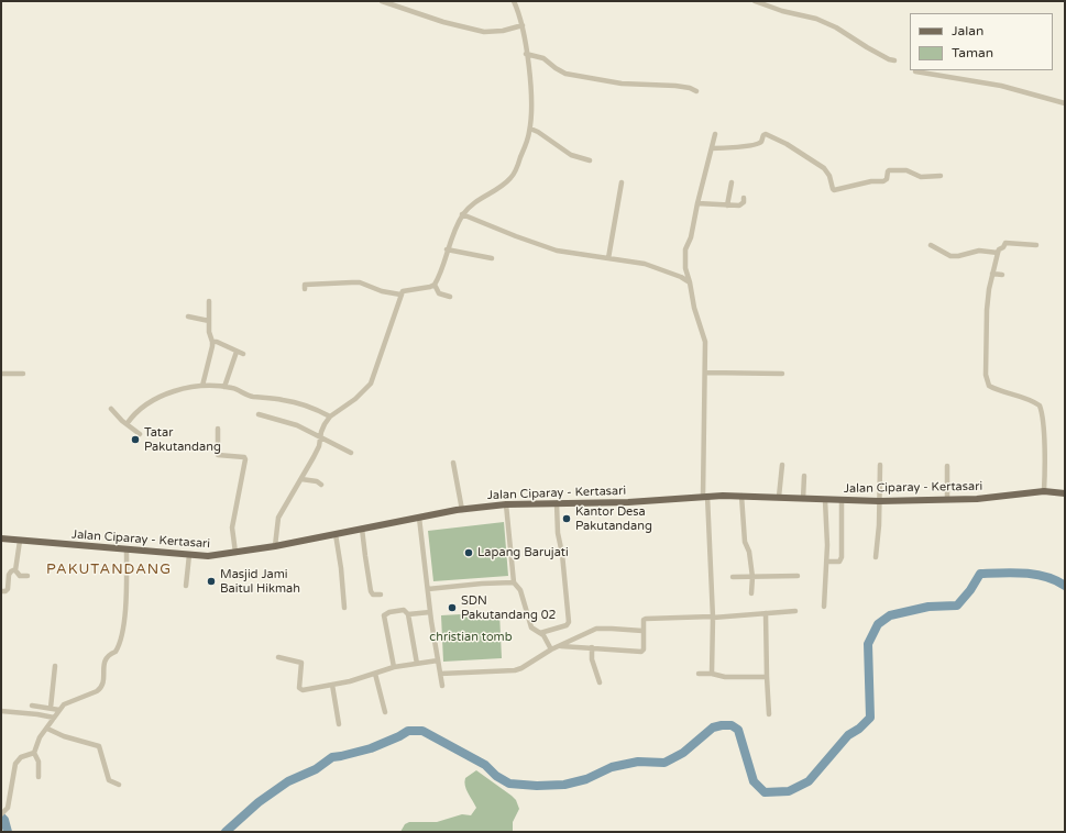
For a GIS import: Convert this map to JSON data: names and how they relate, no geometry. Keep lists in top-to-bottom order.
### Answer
{
  "streets": {
    "main road": ["Jalan Ciparay - Kertasari"]
  },
  "districts": ["PAKUTANDANG"],
  "parks": ["christian tomb"],
  "places": [
    "Tatar Pakutandang",
    "Kantor Desa Pakutandang",
    "Lapang Barujati",
    "Masjid Jami Baitul Hikmah",
    "SDN Pakutandang 02"
  ],
  "legend": ["Jalan", "Taman"]
}
